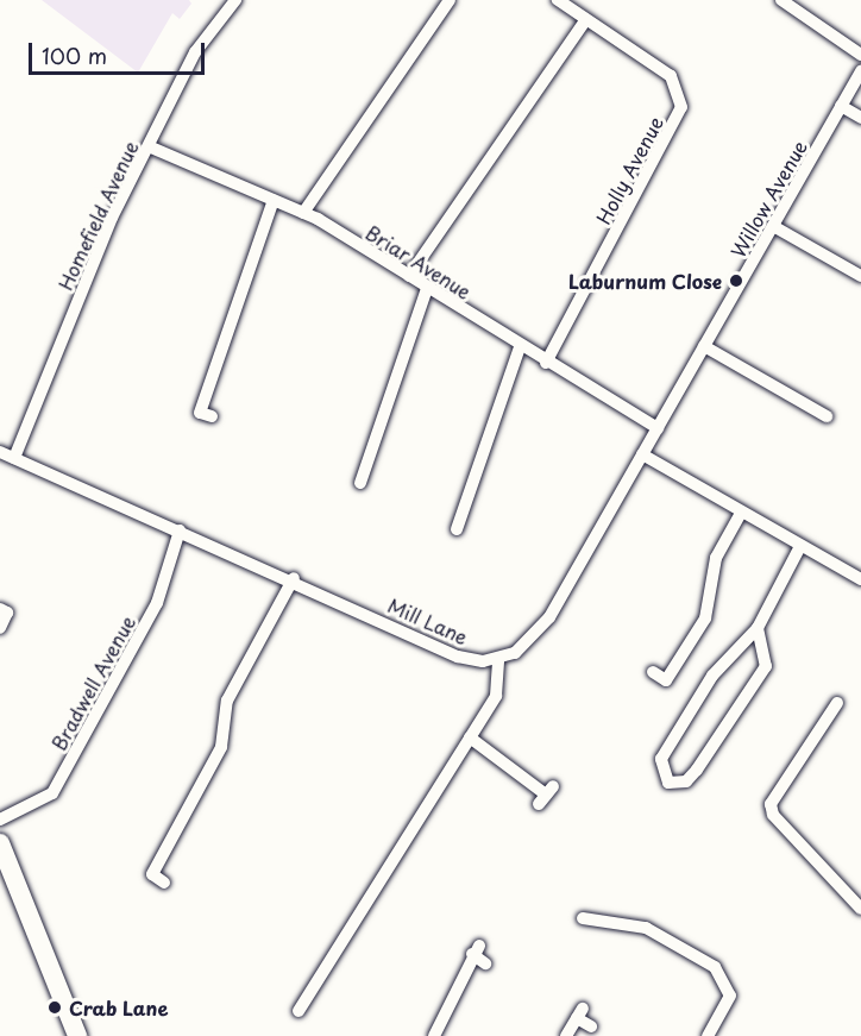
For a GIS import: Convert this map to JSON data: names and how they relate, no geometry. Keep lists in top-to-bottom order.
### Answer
{
  "streets": {
    "street": [
      "Holly Avenue",
      "Willow Avenue",
      "Homefield Avenue",
      "Briar Avenue",
      "Mill Lane",
      "Bradwell Avenue"
    ]
  },
  "crossings": [
    ["Holly Avenue", "Briar Avenue"],
    ["Willow Avenue", "Briar Avenue"],
    ["Homefield Avenue", "Briar Avenue"],
    ["Homefield Avenue", "Mill Lane"],
    ["Mill Lane", "Bradwell Avenue"]
  ],
  "places": ["Laburnum Close", "Crab Lane"],
  "scale_bar": "100 m"
}
